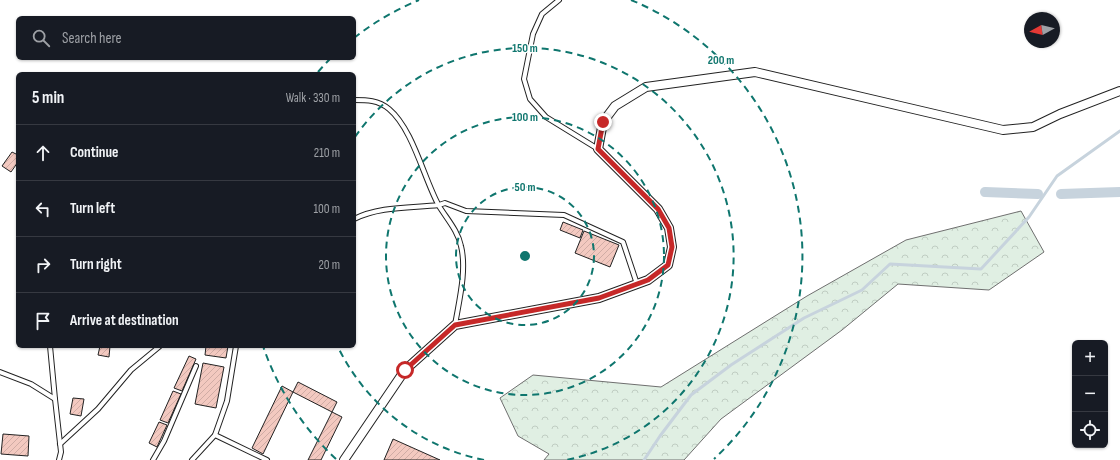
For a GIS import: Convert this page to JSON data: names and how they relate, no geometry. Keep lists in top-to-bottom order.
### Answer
{
  "north": "left",
  "page": {
    "search": "Search here",
    "heading": ["5 min", "Walk · 330 m"],
    "list": [
      ["Continue", "210 m"],
      ["Turn left", "100 m"],
      ["Turn right", "20 m"],
      "Arrive at destination"
    ],
    "map_buttons": ["+", "−"]
  },
  "rings": [
    "150 m",
    "200 m",
    "100 m",
    "50 m"
  ]
}
